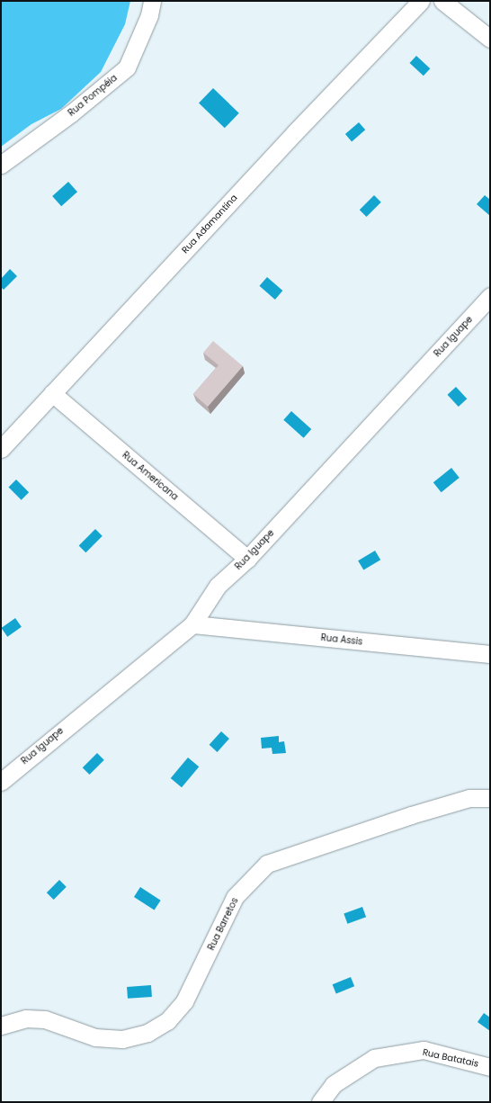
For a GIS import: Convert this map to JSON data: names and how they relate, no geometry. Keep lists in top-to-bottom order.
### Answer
{
  "streets": {
    "street": [
      "Rua Pompéia",
      "Rua Adamantina",
      "Rua Iguape",
      "Rua Americana",
      "Rua Assis",
      "Rua Barretos",
      "Rua Batatais"
    ]
  },
  "crossings": [
    ["Rua Adamantina", "Rua Americana"],
    ["Rua Iguape", "Rua Americana"],
    ["Rua Iguape", "Rua Assis"]
  ]
}
